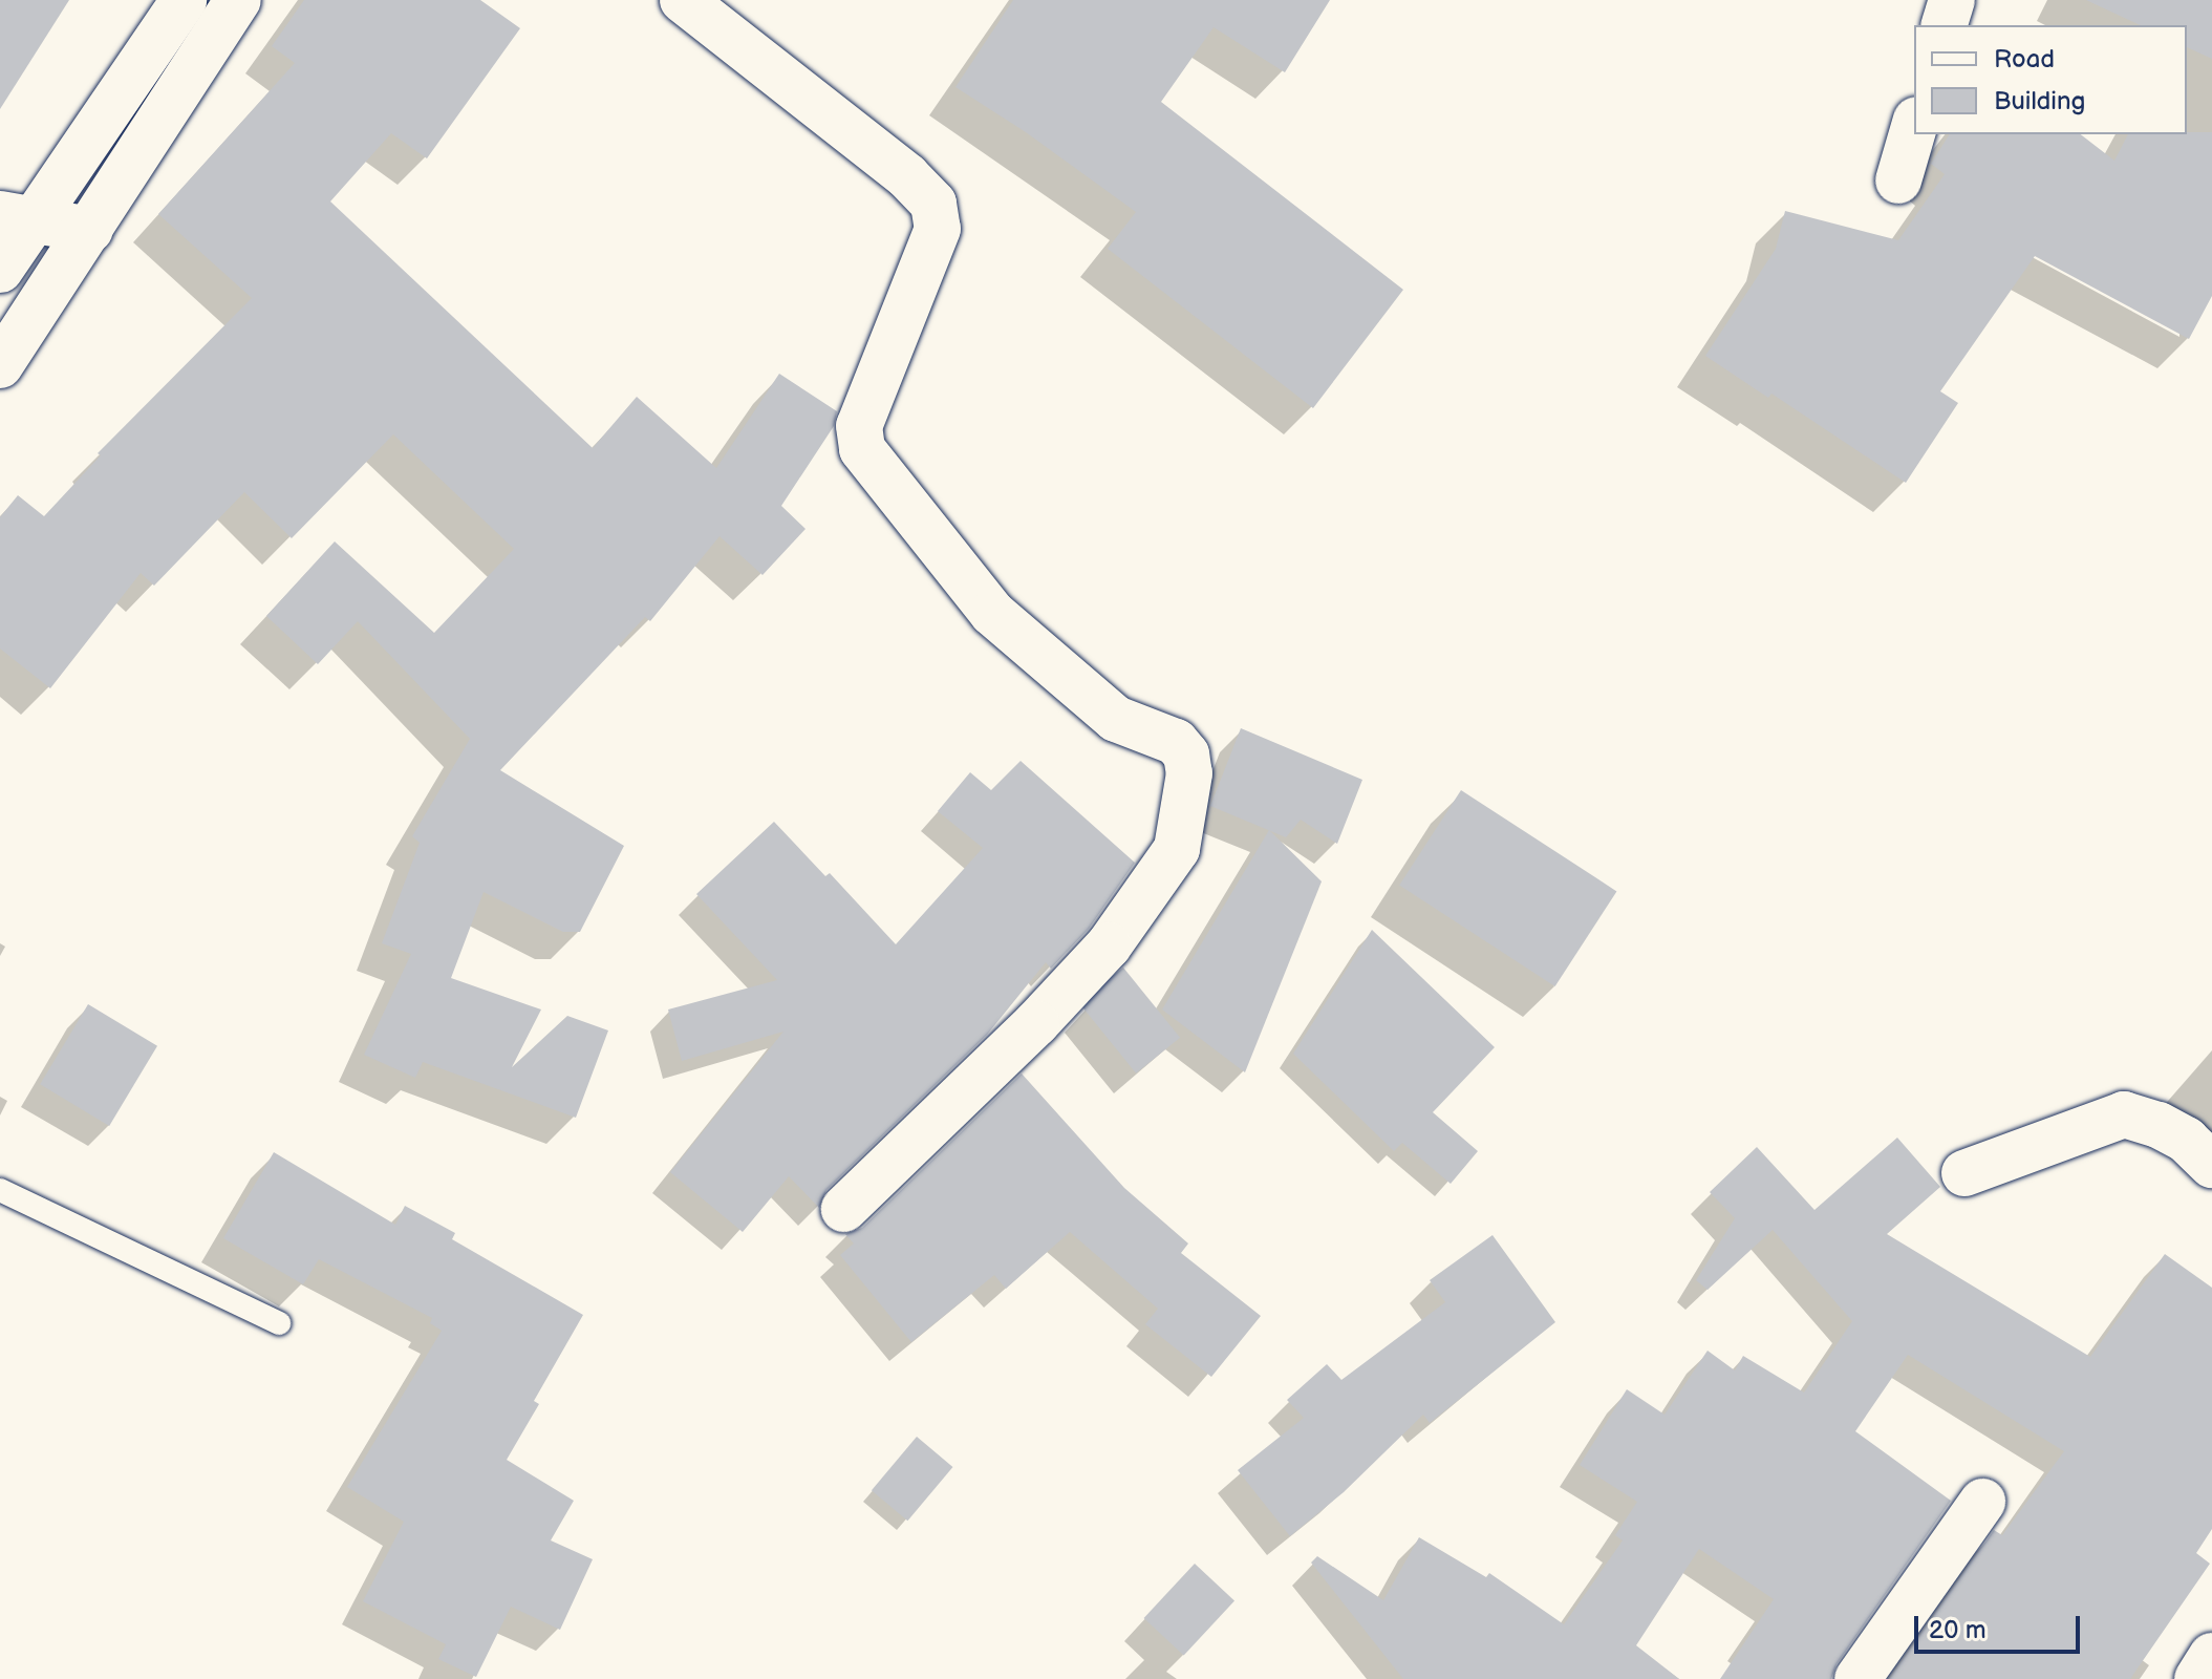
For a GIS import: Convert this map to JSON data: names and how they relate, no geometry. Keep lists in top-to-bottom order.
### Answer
{
  "legend": ["Road", "Building"],
  "scale_bar": "20 m"
}
